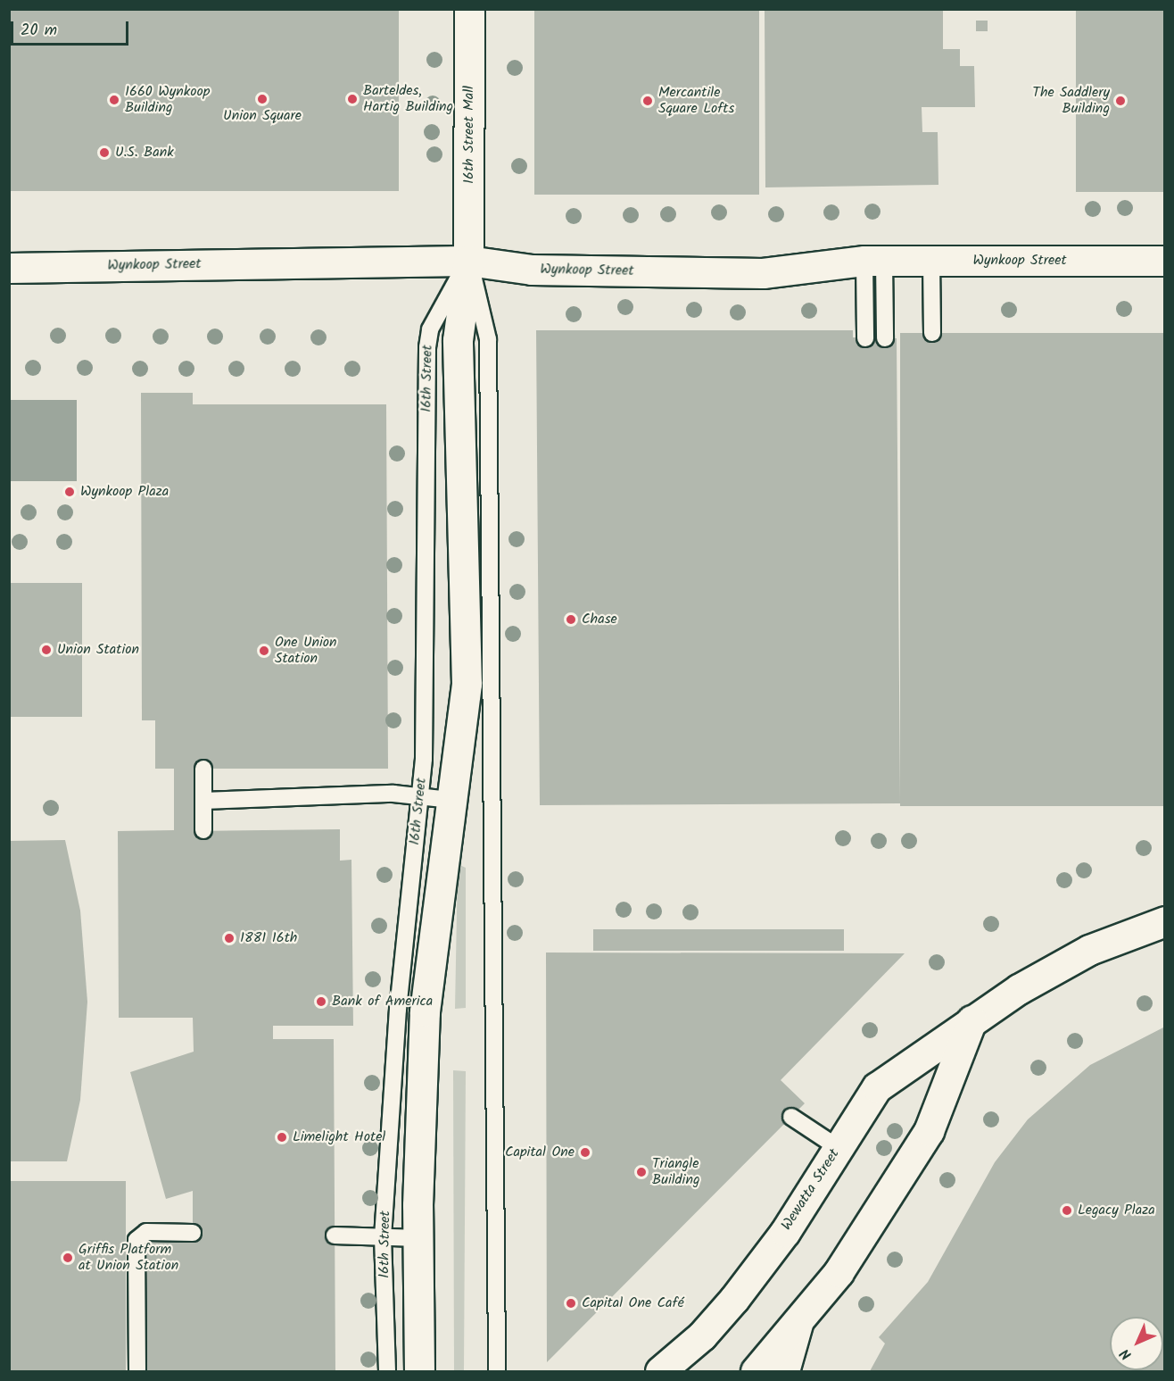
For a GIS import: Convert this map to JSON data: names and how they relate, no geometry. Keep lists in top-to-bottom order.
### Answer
{
  "streets": {
    "street": [
      "16th Street Mall",
      "Wynkoop Street",
      "16th Street",
      "Wewatta Street"
    ]
  },
  "crossings": [
    ["16th Street Mall", "Wynkoop Street"],
    ["16th Street Mall", "16th Street"],
    ["Wynkoop Street", "16th Street"]
  ],
  "places": [
    "Union Square",
    "Barteldes, Hartig Building",
    "1660 Wynkoop Building",
    "Mercantile Square Lofts",
    "The Saddlery Building",
    "U.S. Bank",
    "Wynkoop Plaza",
    "Chase",
    "Union Station",
    "One Union Station",
    "1881 16th",
    "Bank of America",
    "Limelight Hotel",
    "Capital One",
    "Triangle Building",
    "Legacy Plaza",
    "Griffis Platform at Union Station",
    "Capital One Café"
  ],
  "scale_bar": "20 m",
  "north": "bottom left"
}
